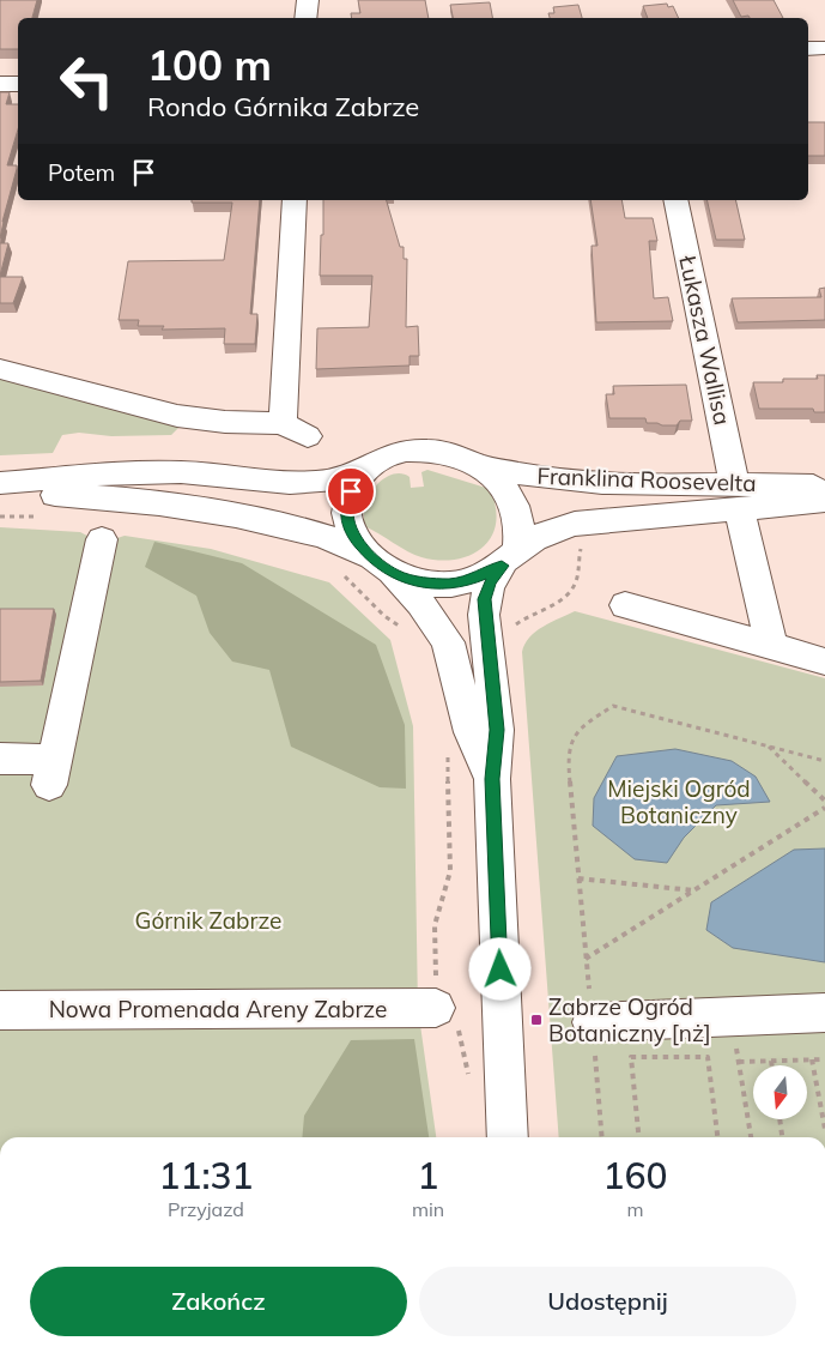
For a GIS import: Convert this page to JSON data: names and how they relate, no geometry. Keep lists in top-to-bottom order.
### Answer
{
  "streets": {
    "street": ["Łukasza Wallisa", "Franklina Roosevelta", "Nowa Promenada Areny Zabrze"]
  },
  "crossings": [
    ["Łukasza Wallisa", "Franklina Roosevelta"]
  ],
  "parks": ["Miejski Ogród Botaniczny", "Górnik Zabrze"],
  "places": {
    "transit": ["Zabrze Ogród Botaniczny [nż]"]
  },
  "north": "bottom",
  "page": {
    "turn": ["100 m", "Rondo Górnika Zabrze"],
    "then": "Potem",
    "eta": [
      "11:31",
      "Przyjazd",
      "1",
      "min",
      "160",
      "m"
    ],
    "buttons": ["Zakończ", "Udostępnij"]
  }
}
